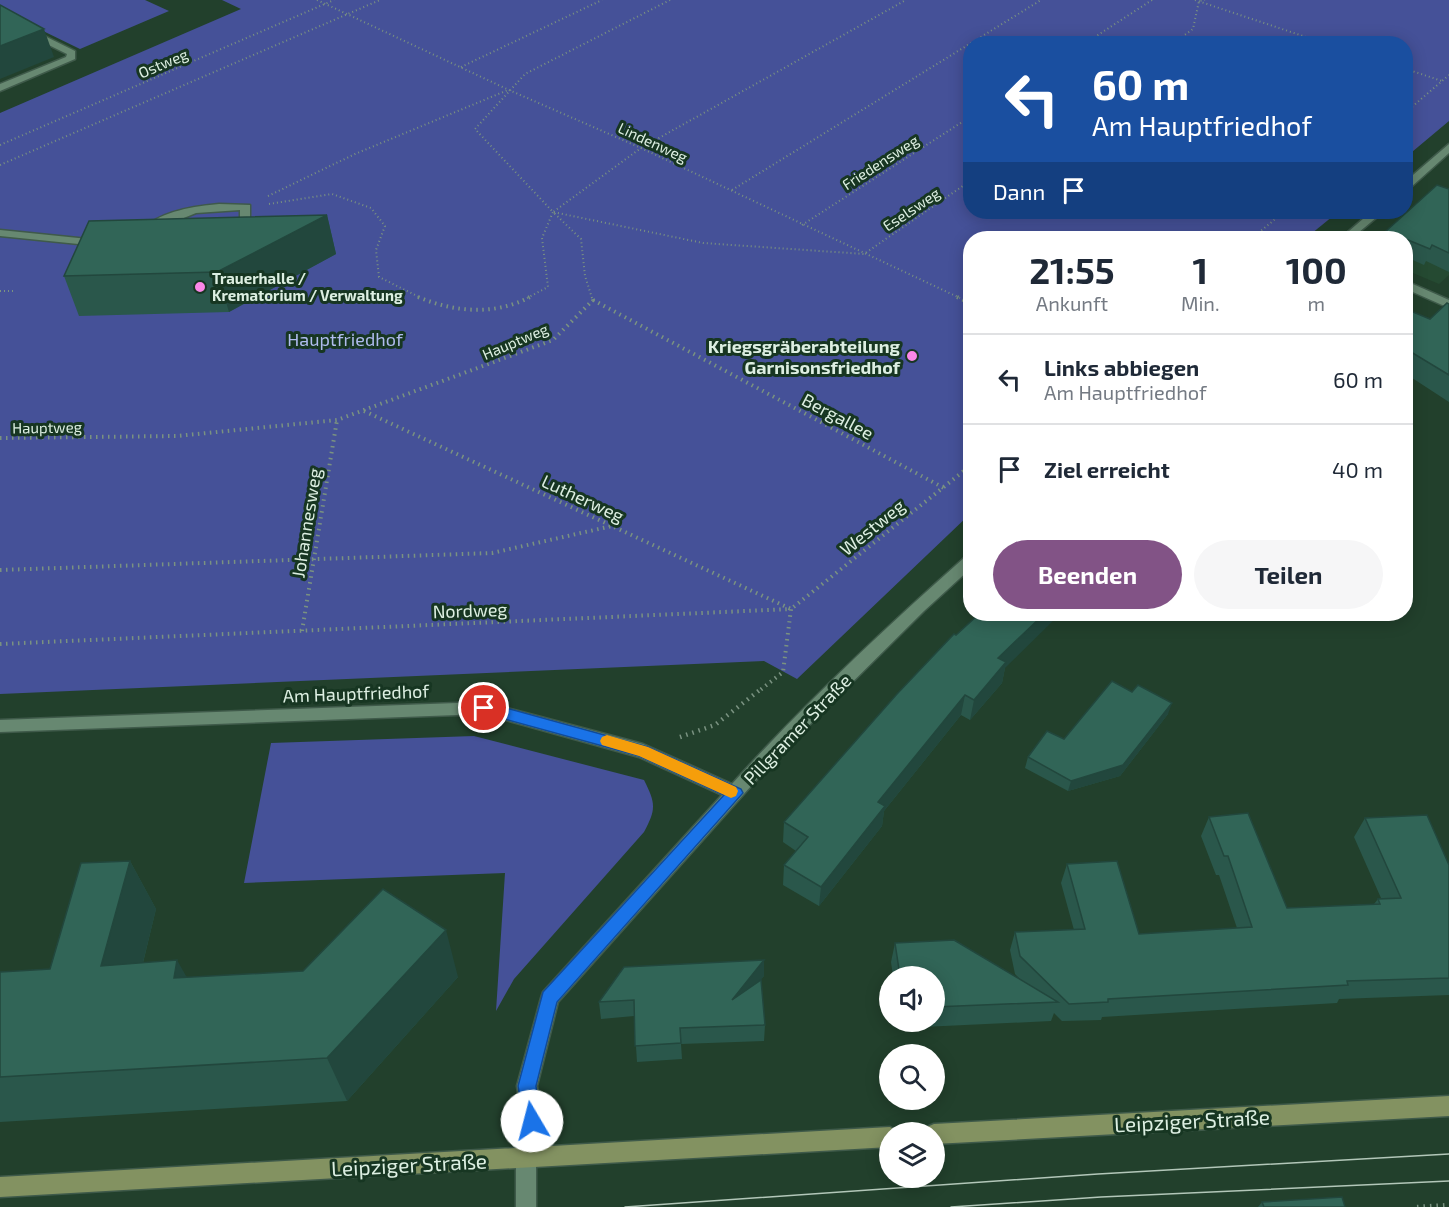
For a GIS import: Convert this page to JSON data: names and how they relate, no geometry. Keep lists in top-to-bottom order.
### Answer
{
  "streets": {
    "street": ["Am Hauptfriedhof", "Pillgramer Straße", "Leipziger Straße"],
    "path": [
      "Ostweg",
      "Lindenweg",
      "Friedensweg",
      "Eselsweg",
      "Hauptweg",
      "Bergallee",
      "Lutherweg",
      "Johannesweg",
      "Westweg",
      "Nordweg"
    ]
  },
  "crossings": [
    ["Ostweg", "Lindenweg"],
    ["Lindenweg", "Friedensweg"],
    ["Lindenweg", "Eselsweg"],
    ["Hauptweg", "Bergallee"],
    ["Hauptweg", "Lutherweg"],
    ["Hauptweg", "Johannesweg"],
    ["Bergallee", "Westweg"],
    ["Lutherweg", "Westweg"],
    ["Lutherweg", "Nordweg"],
    ["Johannesweg", "Nordweg"],
    ["Westweg", "Nordweg"],
    ["Am Hauptfriedhof", "Pillgramer Straße"],
    ["Pillgramer Straße", "Leipziger Straße"]
  ],
  "parks": ["Hauptfriedhof"],
  "places": ["Trauerhalle / Krematorium / Verwaltung", "Kriegsgräberabteilung Garnisonsfriedhof"],
  "page": {
    "turn": ["60 m", "Am Hauptfriedhof"],
    "then": "Dann",
    "eta": [
      "21:55",
      "Ankunft",
      "1",
      "Min.",
      "100",
      "m"
    ],
    "list": [
      {
        "name": "Links abbiegen",
        "note": "Am Hauptfriedhof",
        "value": "60 m"
      },
      {
        "name": "Ziel erreicht",
        "value": "40 m"
      }
    ],
    "buttons": ["Beenden", "Teilen"]
  }
}
